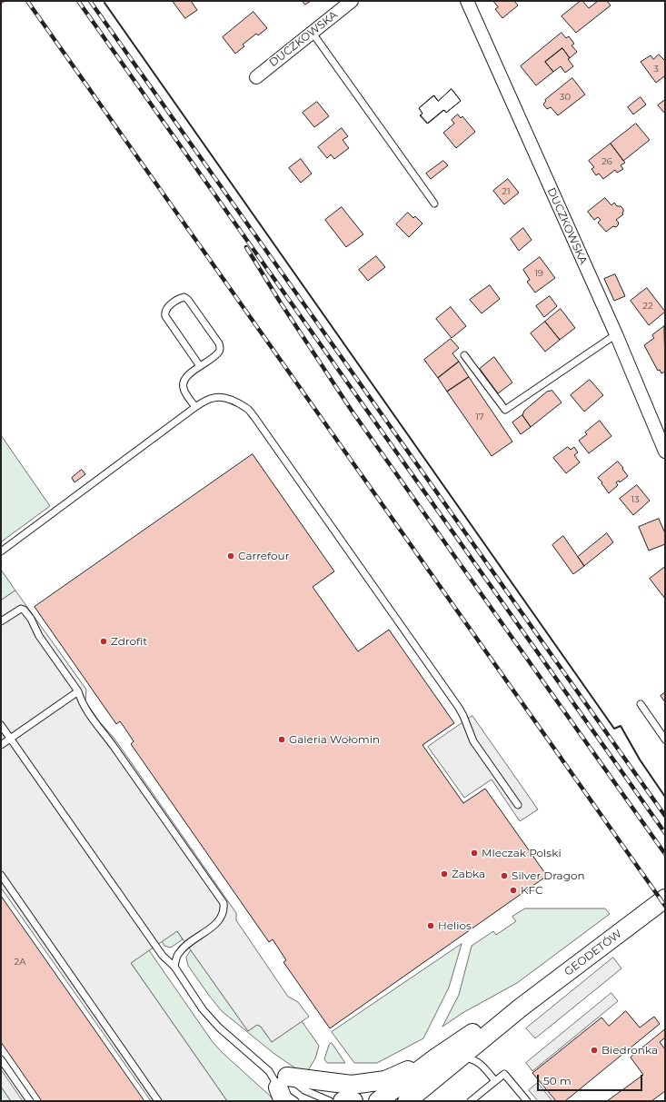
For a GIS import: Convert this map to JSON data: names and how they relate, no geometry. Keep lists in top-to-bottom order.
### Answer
{
  "streets": {
    "main road": ["GEODETÓW"],
    "street": ["DUCZKOWSKA"]
  },
  "places": [
    "Carrefour",
    "Zdrofit",
    "Galeria Wołomin",
    "Mleczak Polski",
    "Żabka",
    "Silver Dragon",
    "KFC",
    "Helios",
    "Biedronka"
  ],
  "house_numbers": [
    "3",
    "30",
    "26",
    "21",
    "19",
    "22",
    "17",
    "13",
    "2A"
  ],
  "scale_bar": "50 m"
}
